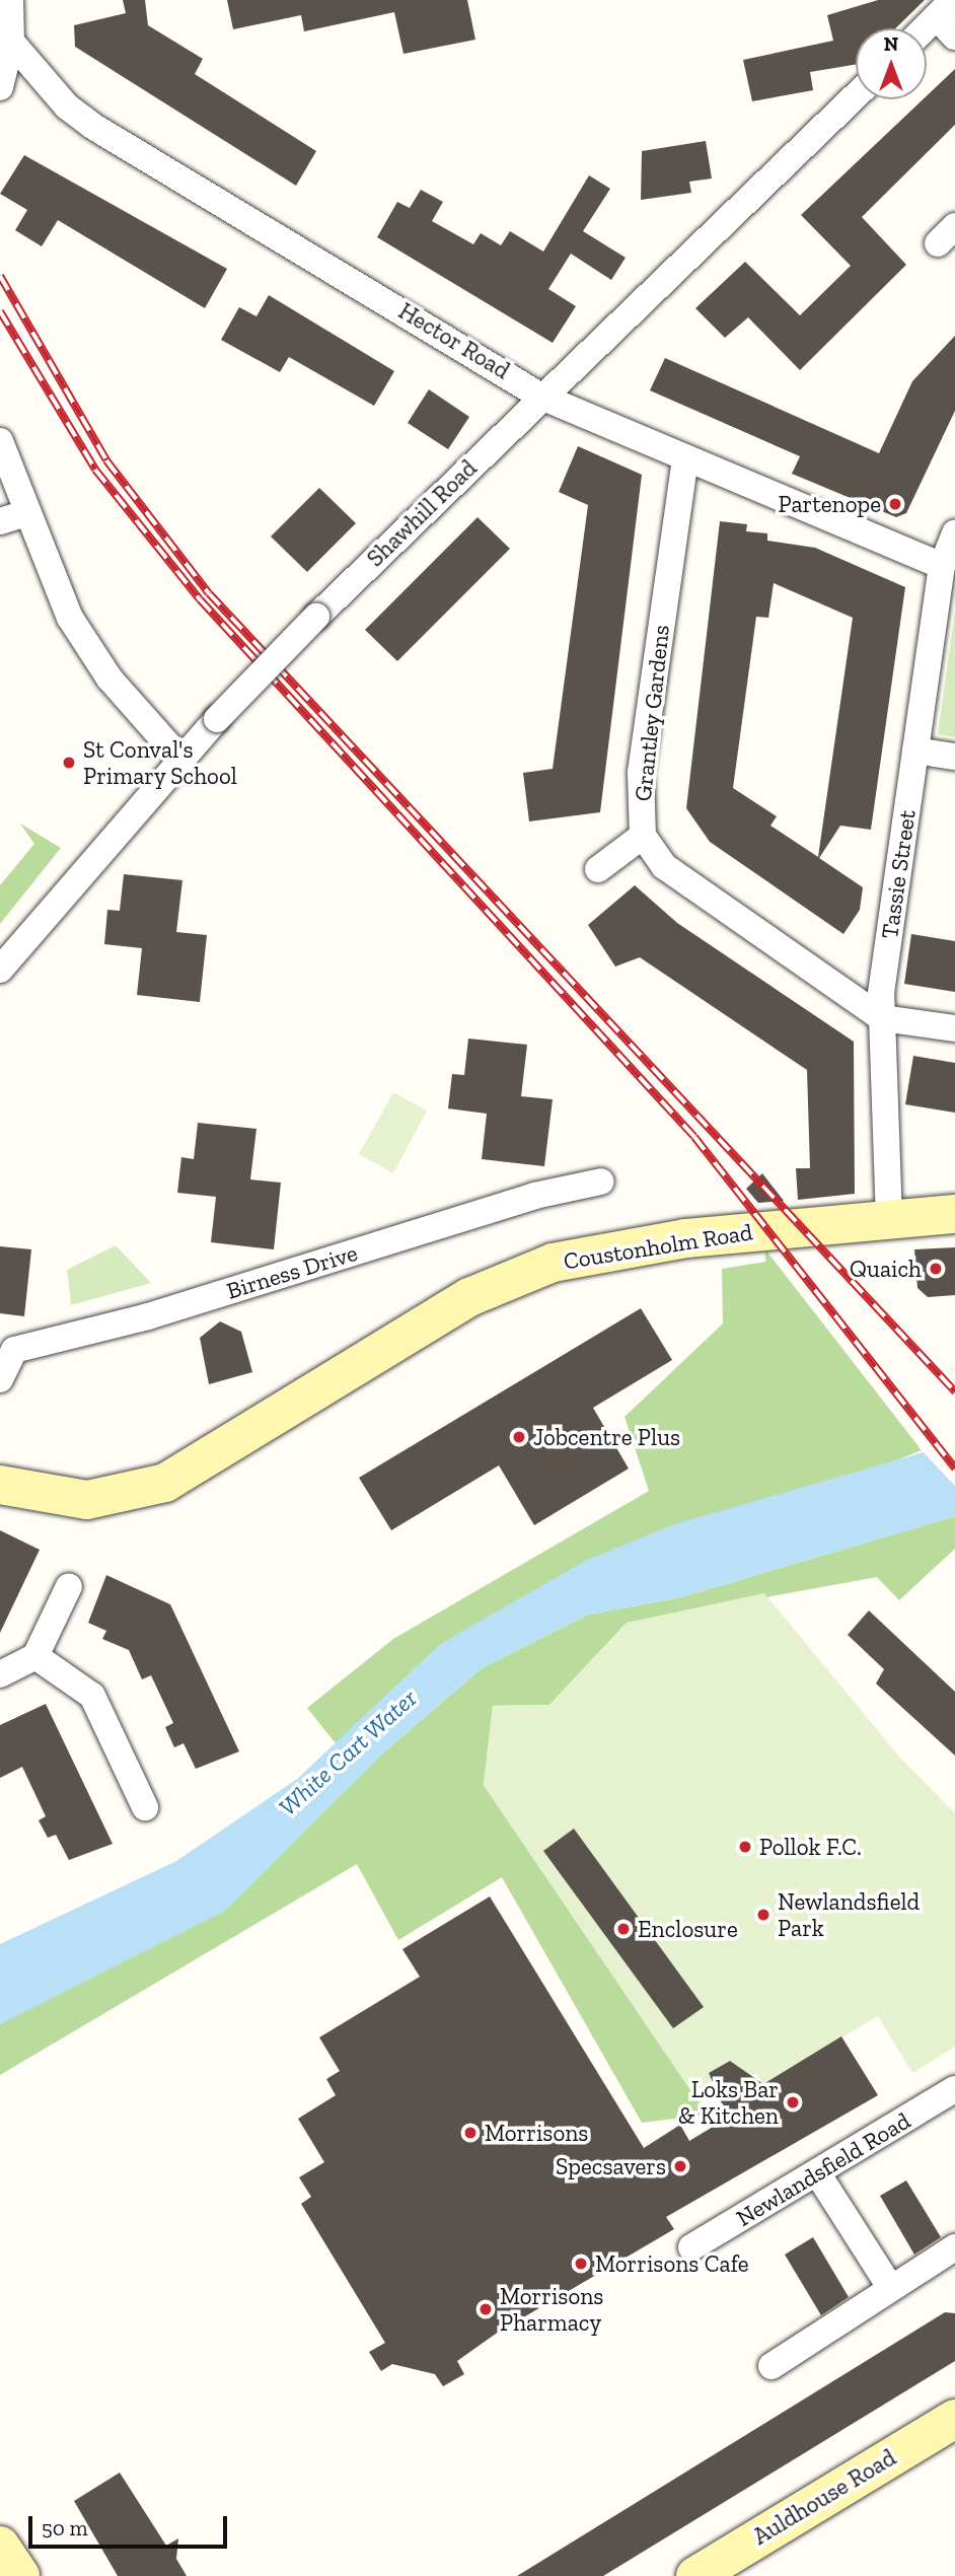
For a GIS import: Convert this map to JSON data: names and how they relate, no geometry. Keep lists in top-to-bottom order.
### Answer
{
  "streets": {
    "street": [
      "Hector Road",
      "Shawhill Road",
      "Grantley Gardens",
      "Tassie Street",
      "Coustonholm Road",
      "Birness Drive",
      "Newlandsfield Road",
      "Auldhouse Road"
    ]
  },
  "crossings": [
    ["Hector Road", "Shawhill Road"],
    ["Hector Road", "Grantley Gardens"],
    ["Hector Road", "Tassie Street"],
    ["Grantley Gardens", "Tassie Street"],
    ["Tassie Street", "Coustonholm Road"]
  ],
  "water": ["White Cart Water"],
  "places": [
    "Partenope",
    "St Conval's Primary School",
    "Quaich",
    "Jobcentre Plus",
    "Pollok F.C.",
    "Newlandsfield Park",
    "Enclosure",
    "Loks Bar & Kitchen",
    "Morrisons",
    "Specsavers",
    "Morrisons Cafe",
    "Morrisons Pharmacy"
  ],
  "scale_bar": "50 m",
  "north": "top"
}
